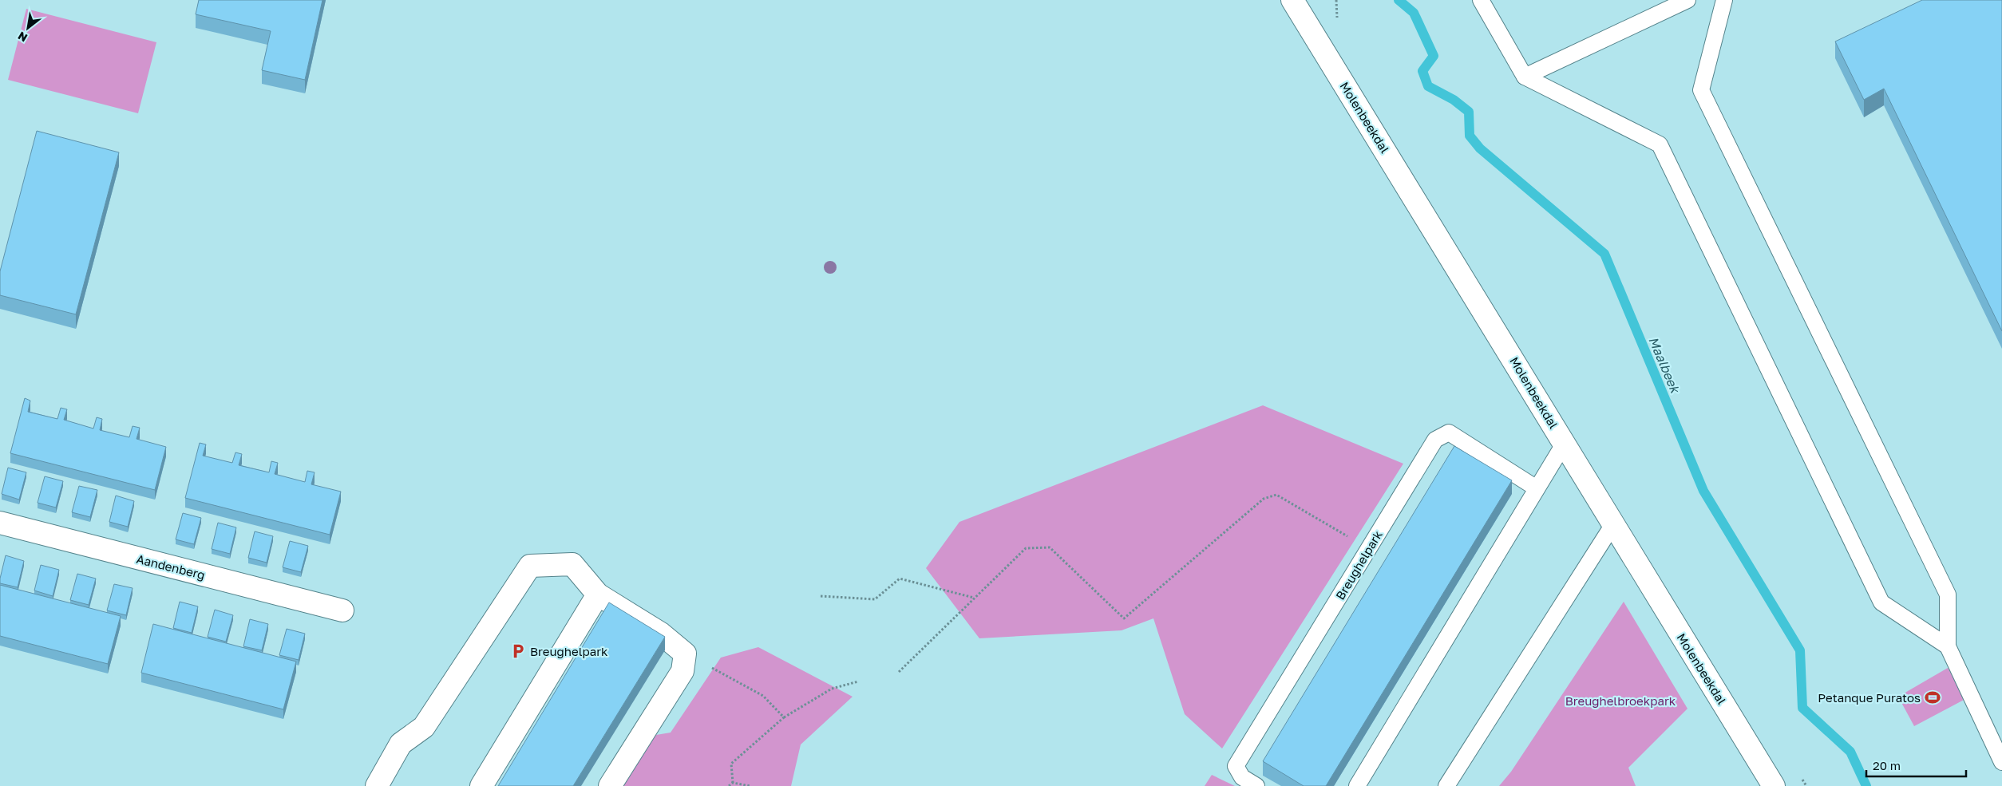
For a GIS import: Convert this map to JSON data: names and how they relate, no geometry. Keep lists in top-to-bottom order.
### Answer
{
  "streets": {
    "street": ["Molenbeekdal", "Aandenberg"],
    "lane": ["Breughelpark"]
  },
  "water": ["Maalbeek"],
  "parks": ["Breughelbroekpark"],
  "places": {
    "parking": ["Breughelpark"],
    "sports": ["Petanque Puratos"]
  },
  "scale_bar": "20 m",
  "north": "bottom left"
}
